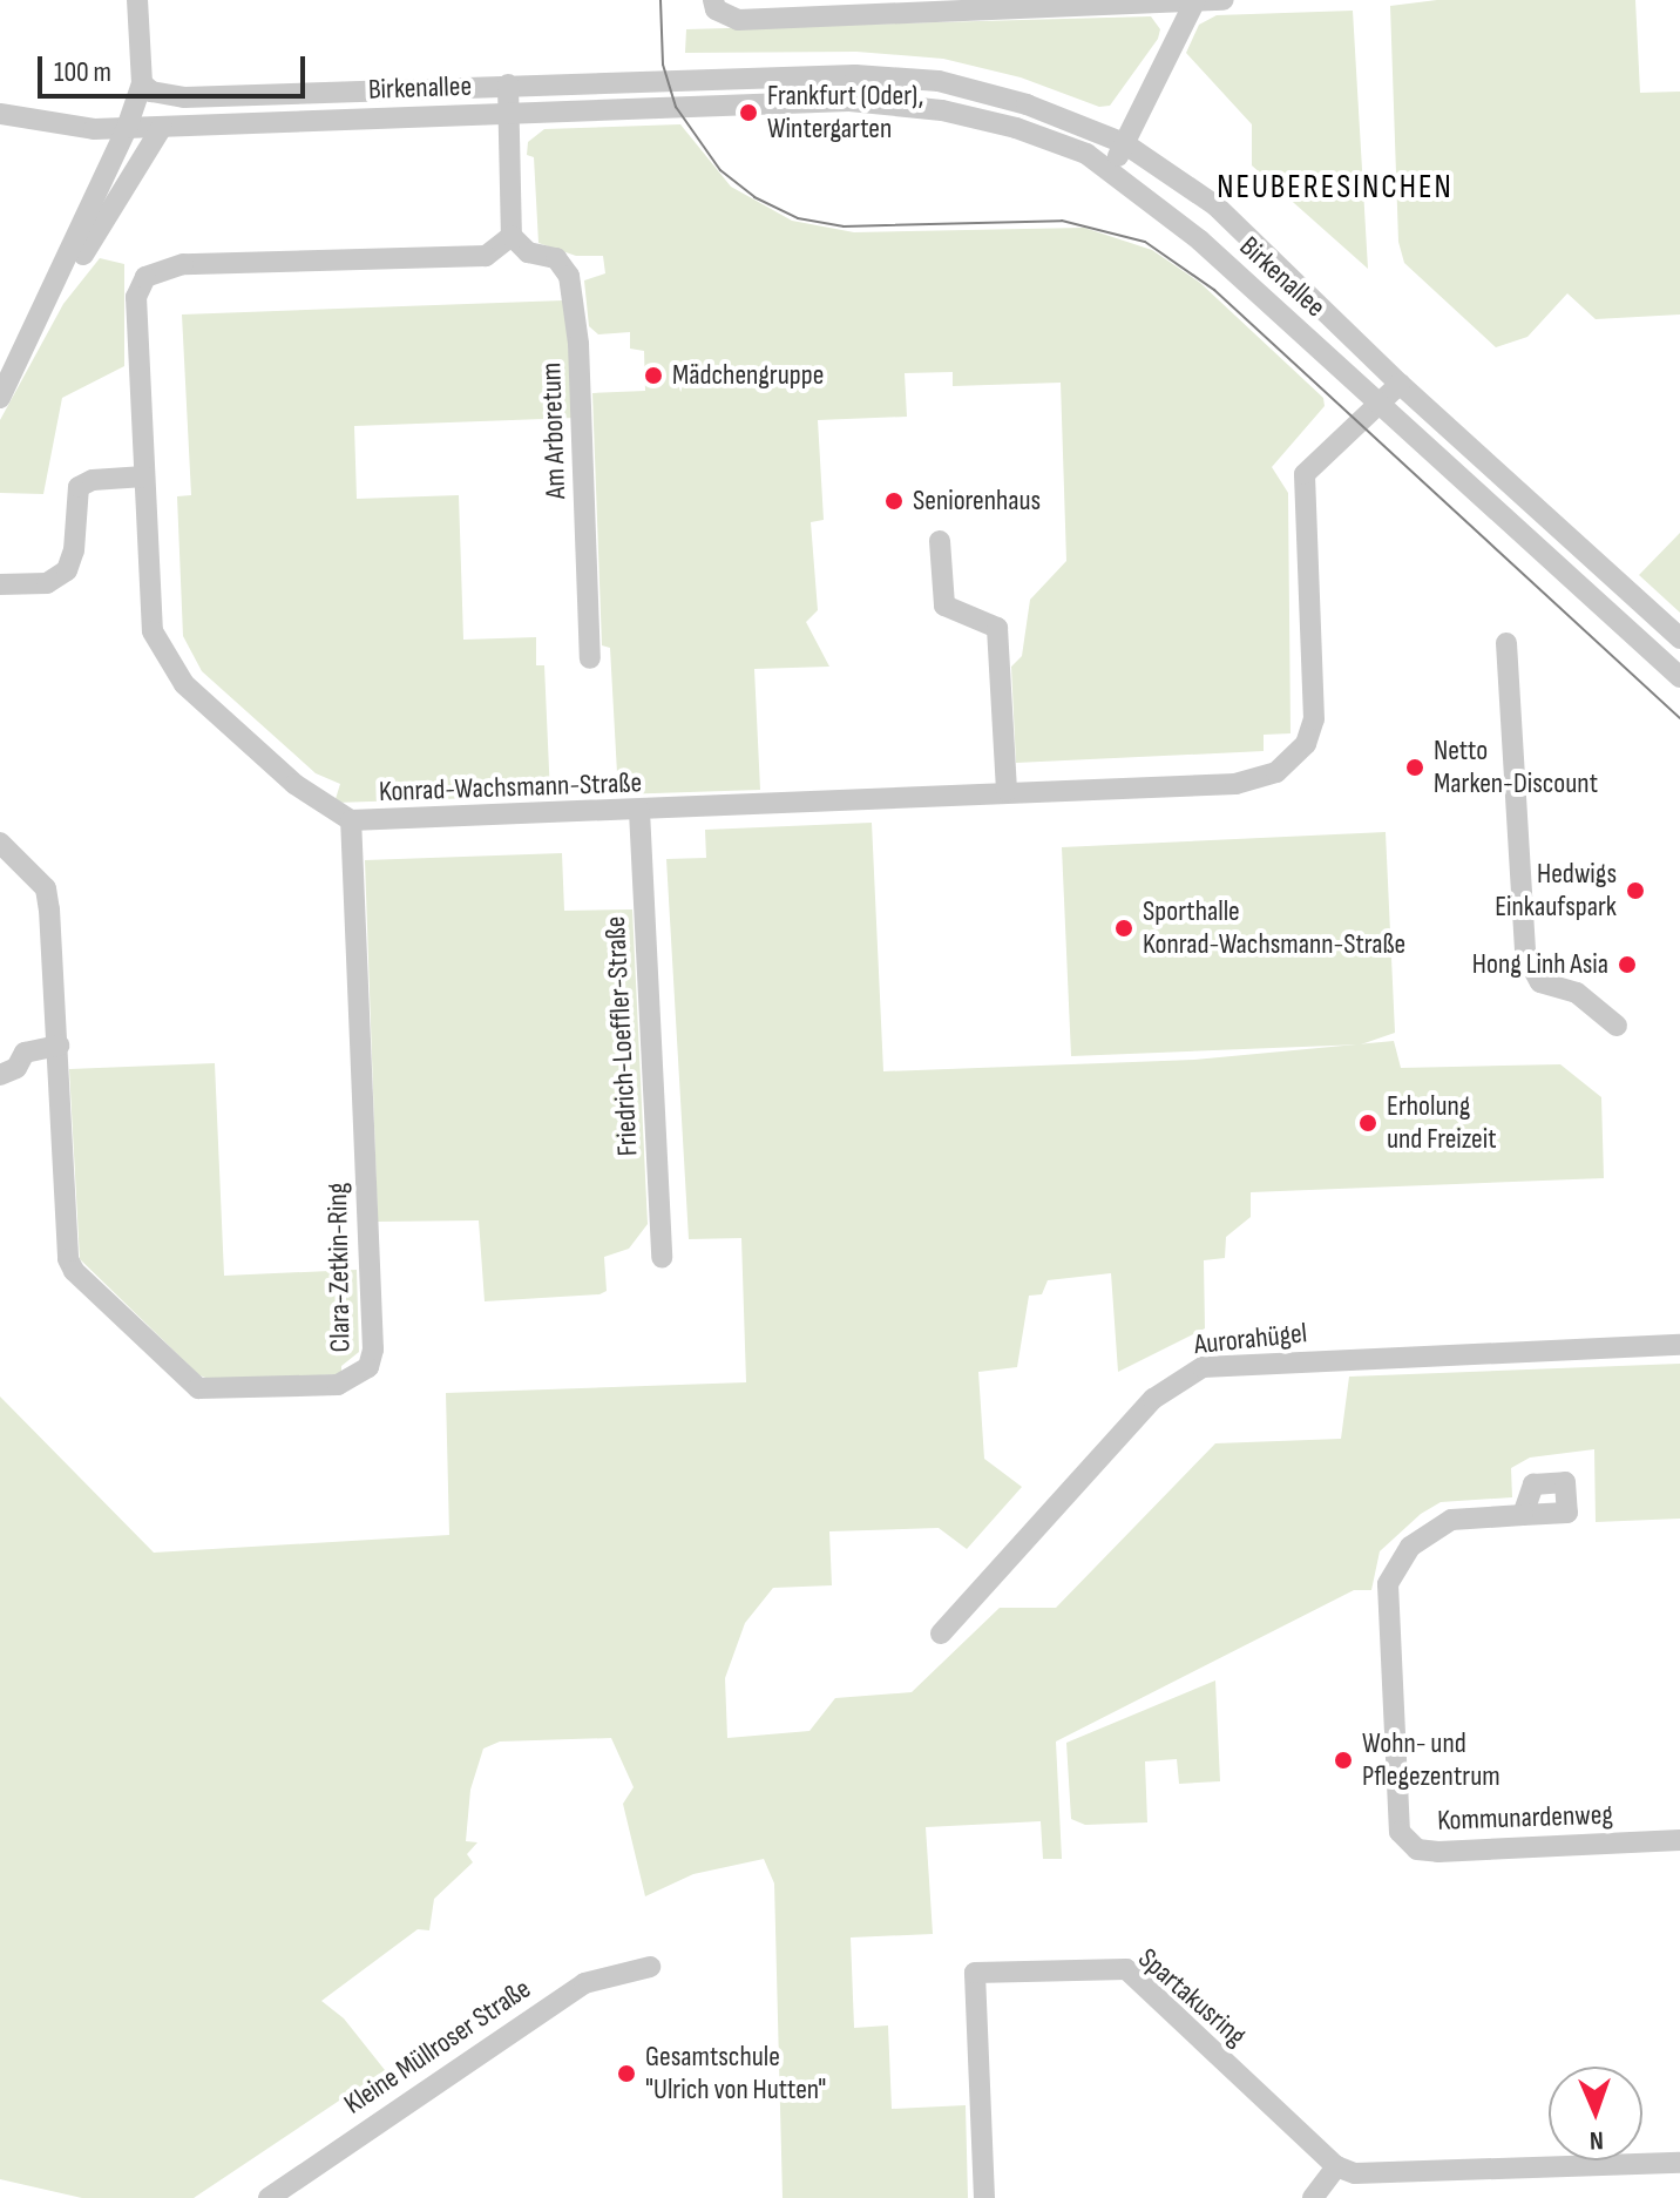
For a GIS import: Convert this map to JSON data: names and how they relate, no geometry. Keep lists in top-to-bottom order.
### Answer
{
  "streets": {
    "street": [
      "Birkenallee",
      "Am Arboretum",
      "Konrad-Wachsmann-Straße",
      "Friedrich-Loeffler-Straße",
      "Clara-Zetkin-Ring",
      "Aurorahügel",
      "Kommunardenweg",
      "Spartakusring",
      "Kleine Müllroser Straße"
    ]
  },
  "crossings": [
    ["Birkenallee", "Konrad-Wachsmann-Straße"],
    ["Am Arboretum", "Konrad-Wachsmann-Straße"],
    ["Konrad-Wachsmann-Straße", "Friedrich-Loeffler-Straße"],
    ["Konrad-Wachsmann-Straße", "Clara-Zetkin-Ring"]
  ],
  "districts": ["NEUBERESINCHEN"],
  "places": [
    "Frankfurt (Oder), Wintergarten",
    "Mädchengruppe",
    "Seniorenhaus",
    "Netto Marken-Discount",
    "Hedwigs Einkaufspark",
    "Sporthalle Konrad-Wachsmann-Straße",
    "Hong Linh Asia",
    "Erholung und Freizeit",
    "Wohn- und Pflegezentrum",
    "Gesamtschule \"Ulrich von Hutten\""
  ],
  "scale_bar": "100 m",
  "north": "bottom"
}
